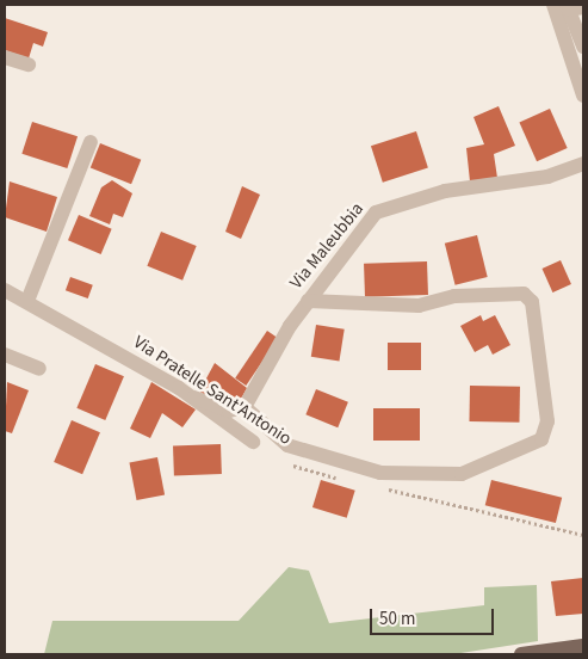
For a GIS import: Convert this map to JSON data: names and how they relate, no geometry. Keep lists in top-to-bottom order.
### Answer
{
  "streets": {
    "street": ["Via Maleubbia", "Via Pratelle Sant'Antonio"]
  },
  "scale_bar": "50 m"
}
